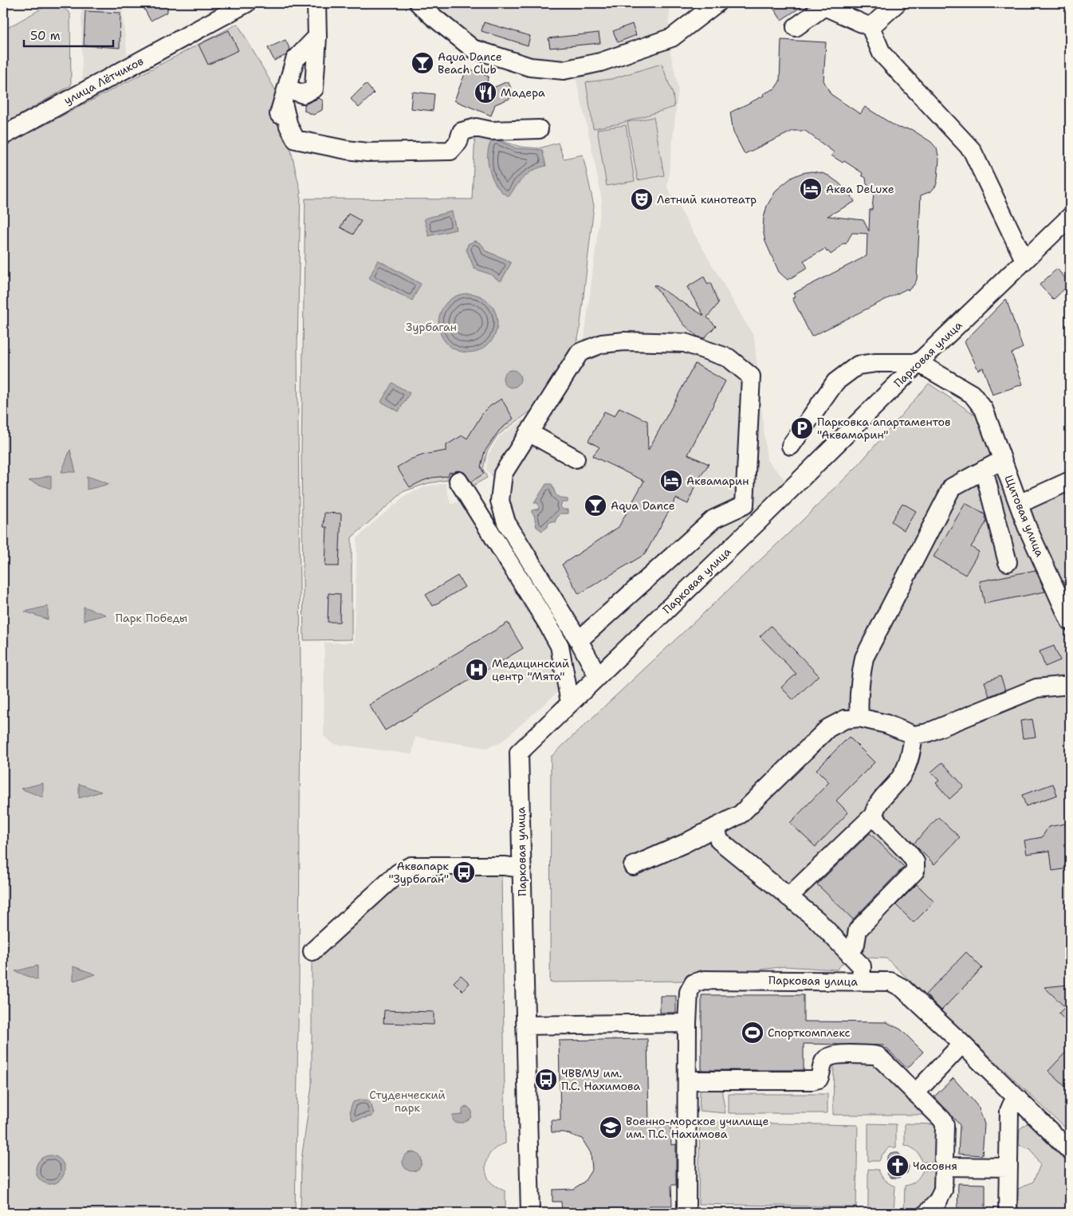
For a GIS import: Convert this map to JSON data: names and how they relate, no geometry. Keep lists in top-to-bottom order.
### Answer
{
  "streets": {
    "street": ["улица Лётчиков", "Парковая улица", "Щитовая улица"]
  },
  "crossings": [
    ["Парковая улица", "Щитовая улица"]
  ],
  "parks": ["Зурбаган", "Парк Победы", "Студенческий парк"],
  "places": {
    "bar": ["Aqua Dance Beach Club", "Aqua Dance"],
    "restaurant": ["Мадера"],
    "hotel": ["Аква DeLuxe", "Аквамарин"],
    "theatre": ["Летний кинотеатр"],
    "parking": ["Парковка апартаментов \"Аквамарин\""],
    "hospital": ["Медицинский центр \"Мята\""],
    "bus stop": ["Аквапарк \"Зурбаган\"", "ЧВВМУ им. П.С. Нахимова"],
    "sports": ["Спорткомплекс"],
    "school or university": ["Военно-морское училище им. П.С. Нахимова"],
    "church": ["Часовня"]
  },
  "scale_bar": "50 m"
}
